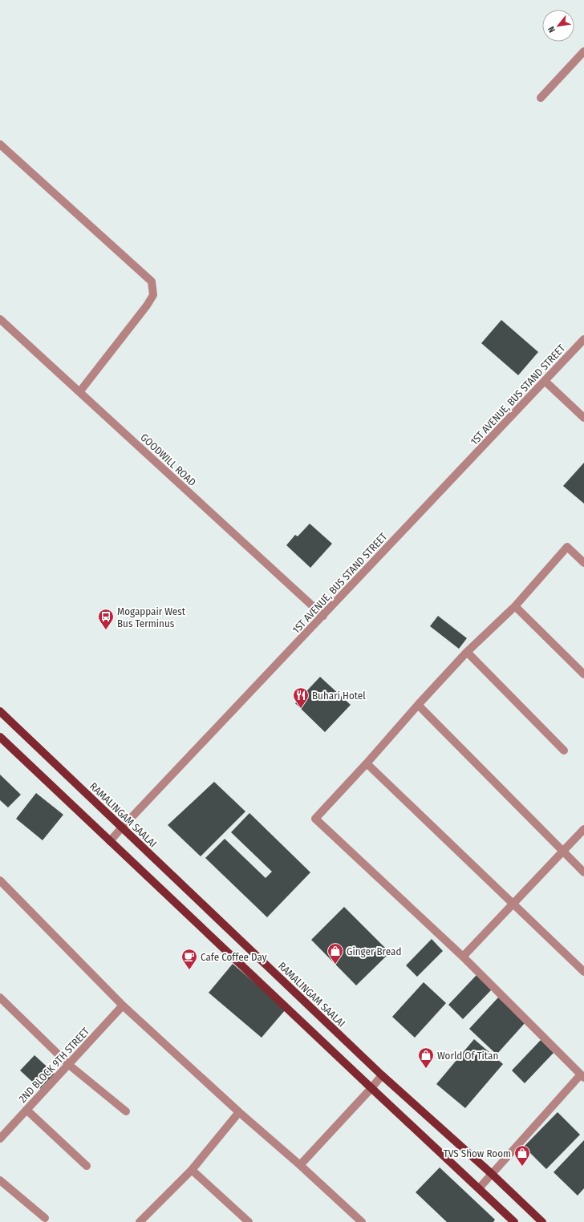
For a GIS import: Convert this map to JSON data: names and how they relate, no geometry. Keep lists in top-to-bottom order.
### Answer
{
  "streets": {
    "main road": ["RAMALINGAM SAALAI"],
    "street": ["1ST AVENUE, BUS STAND STREET", "GOODWILL ROAD", "2ND BLOCK 9TH STREET"]
  },
  "crossings": [
    ["1ST AVENUE, BUS STAND STREET", "GOODWILL ROAD"],
    ["1ST AVENUE, BUS STAND STREET", "RAMALINGAM SAALAI"]
  ],
  "places": {
    "bus stop": ["Mogappair West Bus Terminus"],
    "restaurant": ["Buhari Hotel"],
    "shop": ["Ginger Bread", "World Of Titan", "TVS Show Room"],
    "cafe": ["Cafe Coffee Day"]
  },
  "north": "bottom left"
}
